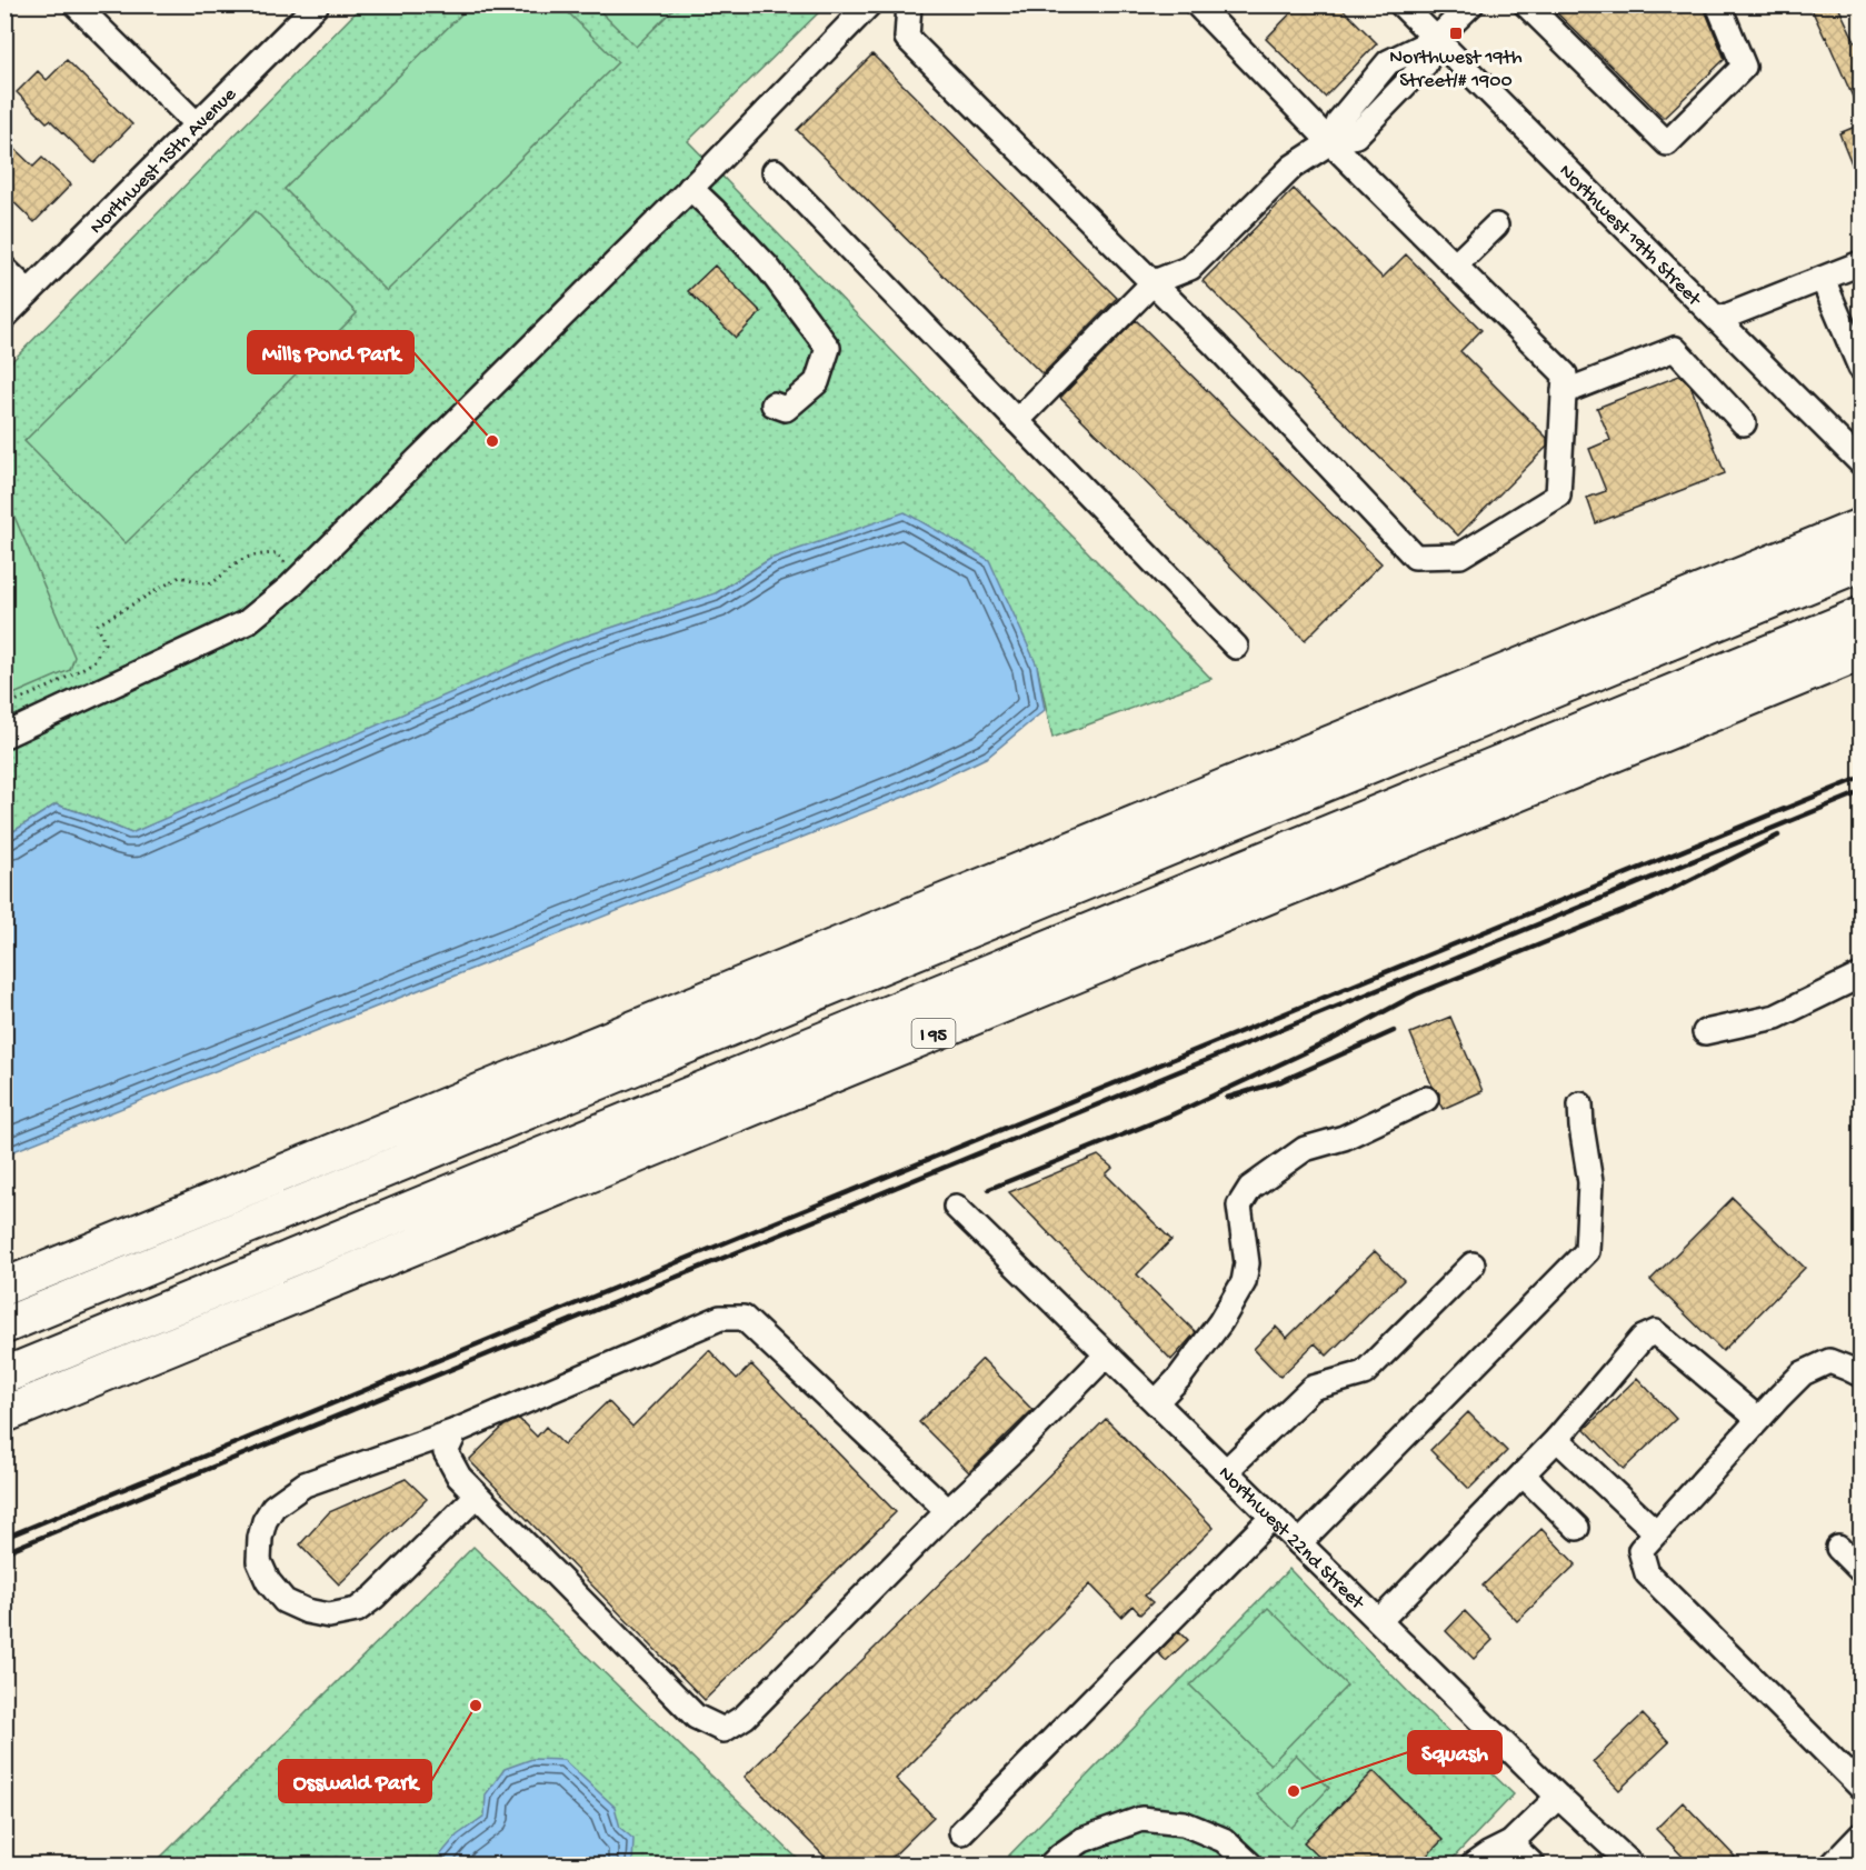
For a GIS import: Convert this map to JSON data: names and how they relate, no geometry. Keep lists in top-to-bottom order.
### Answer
{
  "streets": {
    "highway": ["I 95"],
    "street": ["Northwest 15th Avenue", "Northwest 19th Street", "Northwest 22nd Street"]
  },
  "places": {
    "transit": ["Northwest 19th Street/# 1900"],
    "other": ["Mills Pond Park", "Osswald Park", "Squash"]
  }
}
